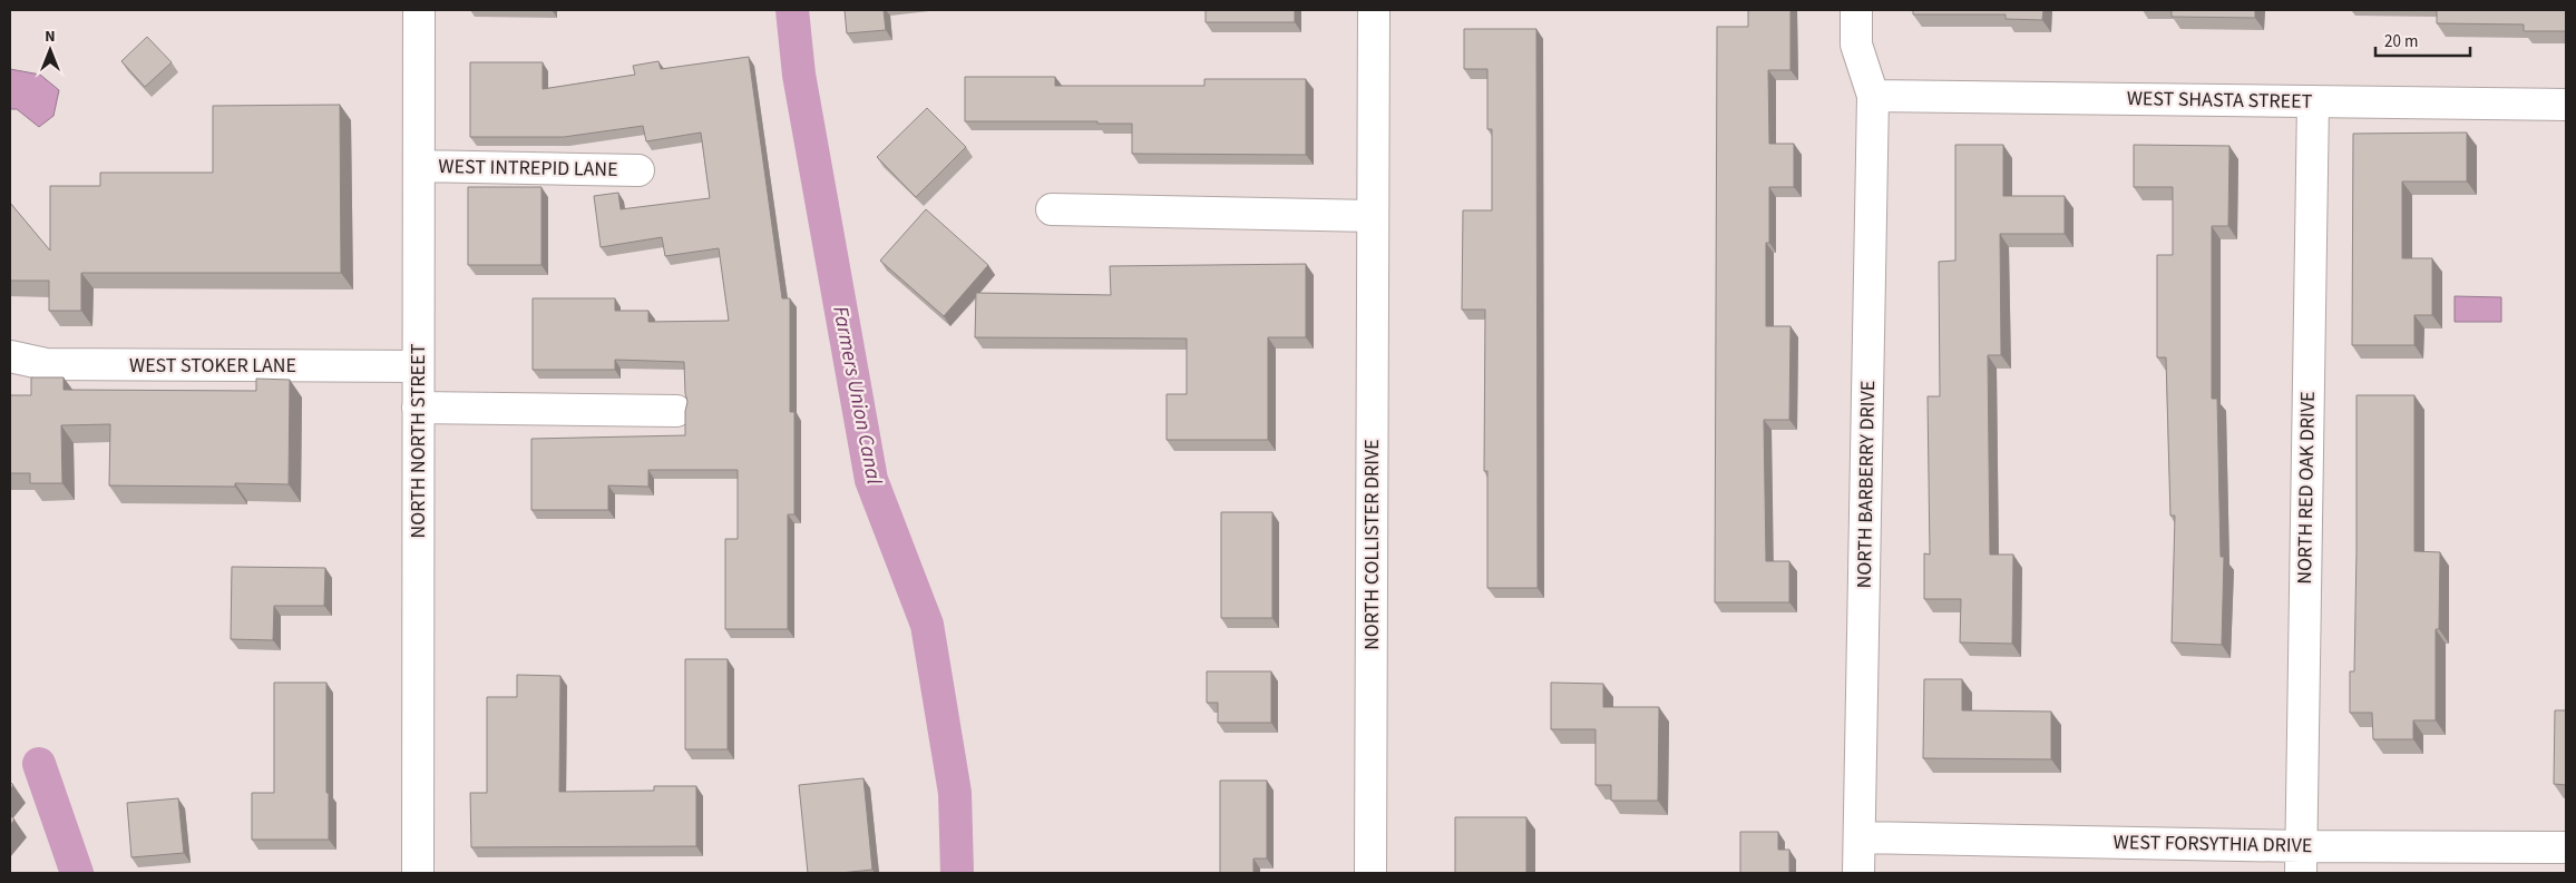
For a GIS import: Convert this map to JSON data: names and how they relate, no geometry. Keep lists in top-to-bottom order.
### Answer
{
  "streets": {
    "street": [
      "WEST SHASTA STREET",
      "WEST INTREPID LANE",
      "WEST STOKER LANE",
      "NORTH NORTH STREET",
      "NORTH BARBERRY DRIVE",
      "NORTH RED OAK DRIVE",
      "NORTH COLLISTER DRIVE",
      "WEST FORSYTHIA DRIVE"
    ]
  },
  "crossings": [
    ["WEST SHASTA STREET", "NORTH BARBERRY DRIVE"],
    ["WEST SHASTA STREET", "NORTH RED OAK DRIVE"],
    ["WEST INTREPID LANE", "NORTH NORTH STREET"],
    ["WEST STOKER LANE", "NORTH NORTH STREET"],
    ["NORTH BARBERRY DRIVE", "WEST FORSYTHIA DRIVE"],
    ["NORTH RED OAK DRIVE", "WEST FORSYTHIA DRIVE"]
  ],
  "water": ["Farmers Union Canal"],
  "scale_bar": "20 m",
  "north": "top"
}
